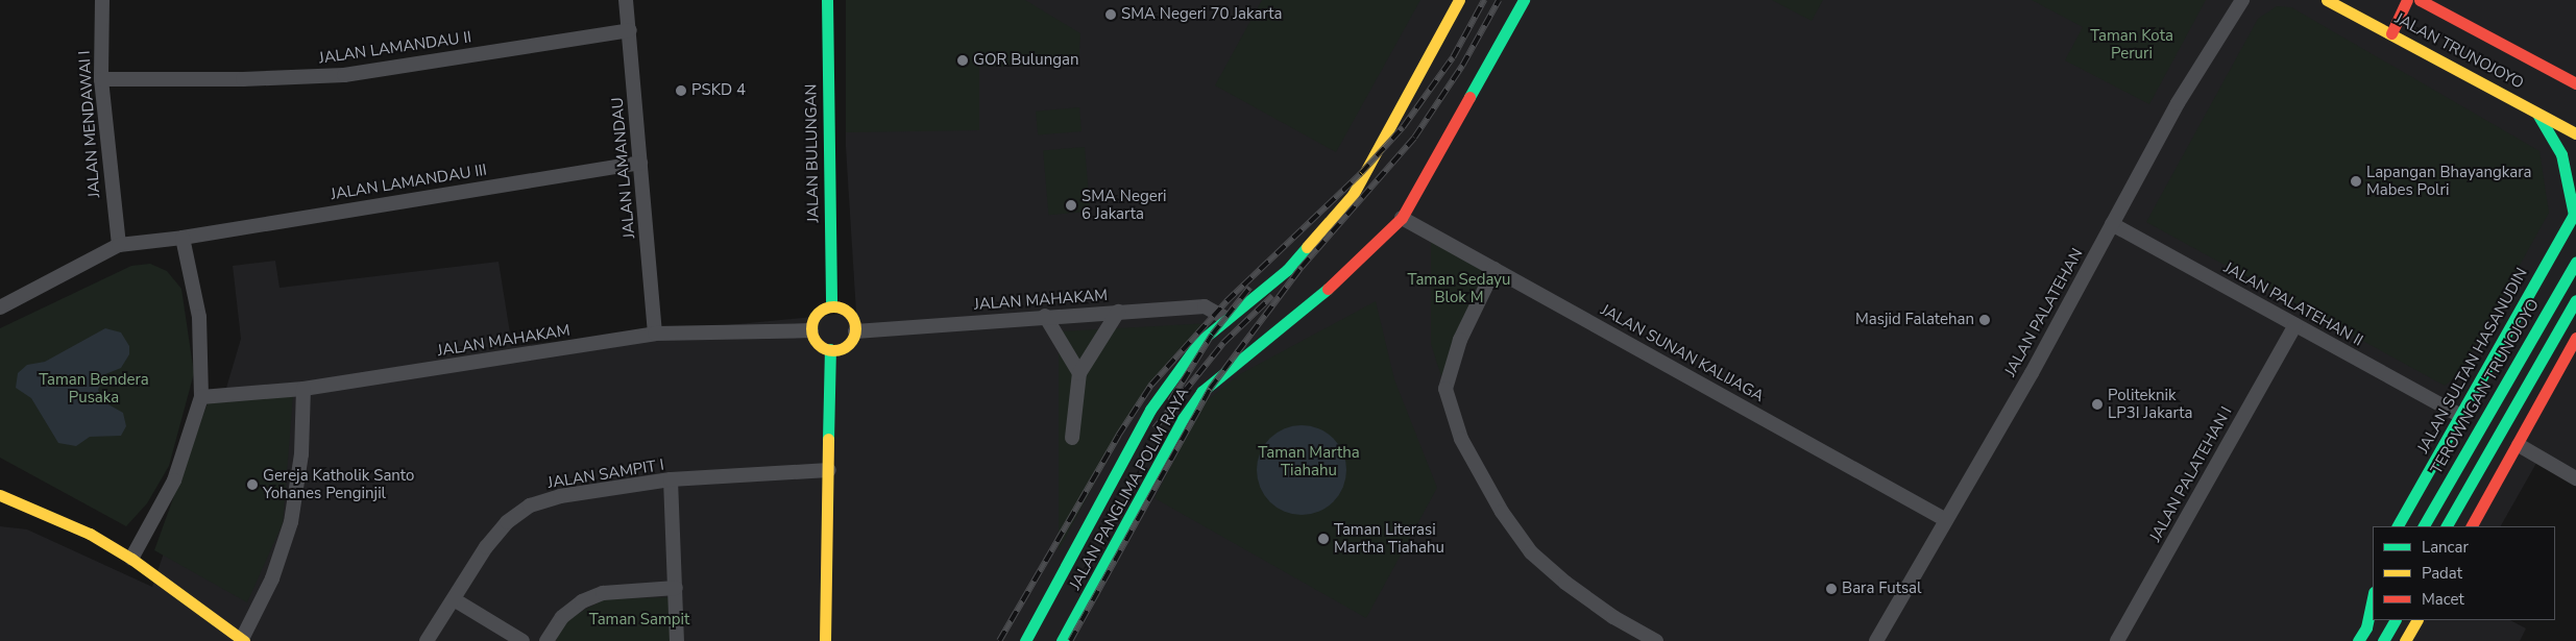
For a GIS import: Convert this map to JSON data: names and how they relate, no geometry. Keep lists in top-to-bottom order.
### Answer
{
  "streets": {
    "main road": [
      "JALAN TRUNOJOYO",
      "JALAN BULUNGAN",
      "JALAN SULTAN HASANUDIN",
      "TEROWNGAN TRUNOJOYO",
      "JALAN PANGLIMA POLIM RAYA"
    ],
    "street": [
      "JALAN LAMANDAU II",
      "JALAN MENDAWAI I",
      "JALAN LAMANDAU",
      "JALAN LAMANDAU III",
      "JALAN MAHAKAM",
      "JALAN PALATEHAN II",
      "JALAN PALATEHAN",
      "JALAN SUNAN KALIJAGA",
      "JALAN SAMPIT I",
      "JALAN PALATEHAN I"
    ]
  },
  "crossings": [
    ["JALAN LAMANDAU II", "JALAN MENDAWAI I"],
    ["JALAN LAMANDAU II", "JALAN LAMANDAU"],
    ["JALAN BULUNGAN", "JALAN MAHAKAM"],
    ["JALAN LAMANDAU", "JALAN LAMANDAU III"],
    ["JALAN LAMANDAU", "JALAN MAHAKAM"],
    ["JALAN MAHAKAM", "JALAN PANGLIMA POLIM RAYA"],
    ["JALAN PALATEHAN II", "JALAN PALATEHAN"],
    ["JALAN PALATEHAN II", "JALAN SULTAN HASANUDIN"],
    ["JALAN PALATEHAN II", "JALAN PALATEHAN I"],
    ["JALAN PALATEHAN", "JALAN SUNAN KALIJAGA"],
    ["JALAN SUNAN KALIJAGA", "JALAN PANGLIMA POLIM RAYA"]
  ],
  "parks": [
    "Taman Kota Peruri",
    "Taman Sedayu Blok M",
    "Taman Bendera Pusaka",
    "Taman Martha Tiahahu",
    "Taman Sampit"
  ],
  "places": [
    "SMA Negeri 70 Jakarta",
    "GOR Bulungan",
    "PSKD 4",
    "Lapangan Bhayangkara Mabes Polri",
    "SMA Negeri 6 Jakarta",
    "Masjid Falatehan",
    "Politeknik LP3I Jakarta",
    "Gereja Katholik Santo Yohanes Penginjil",
    "Taman Literasi Martha Tiahahu",
    "Bara Futsal"
  ],
  "legend": ["Lancar", "Padat", "Macet"]
}
